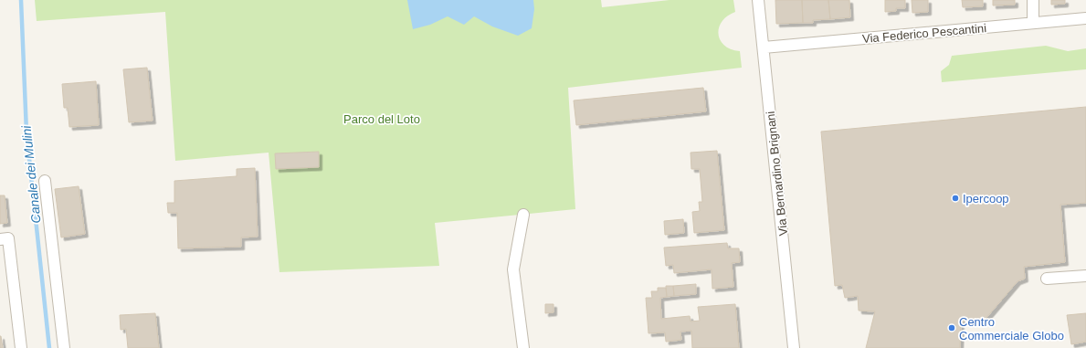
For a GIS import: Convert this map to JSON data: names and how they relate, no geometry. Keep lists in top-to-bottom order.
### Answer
{
  "streets": {
    "street": ["Via Federico Pescantini", "Via Bernardino Brignani"]
  },
  "crossings": [
    ["Via Federico Pescantini", "Via Bernardino Brignani"]
  ],
  "water": ["Canale dei Mulini"],
  "parks": ["Parco del Loto"],
  "places": ["Ipercoop", "Centro Commerciale Globo"]
}
